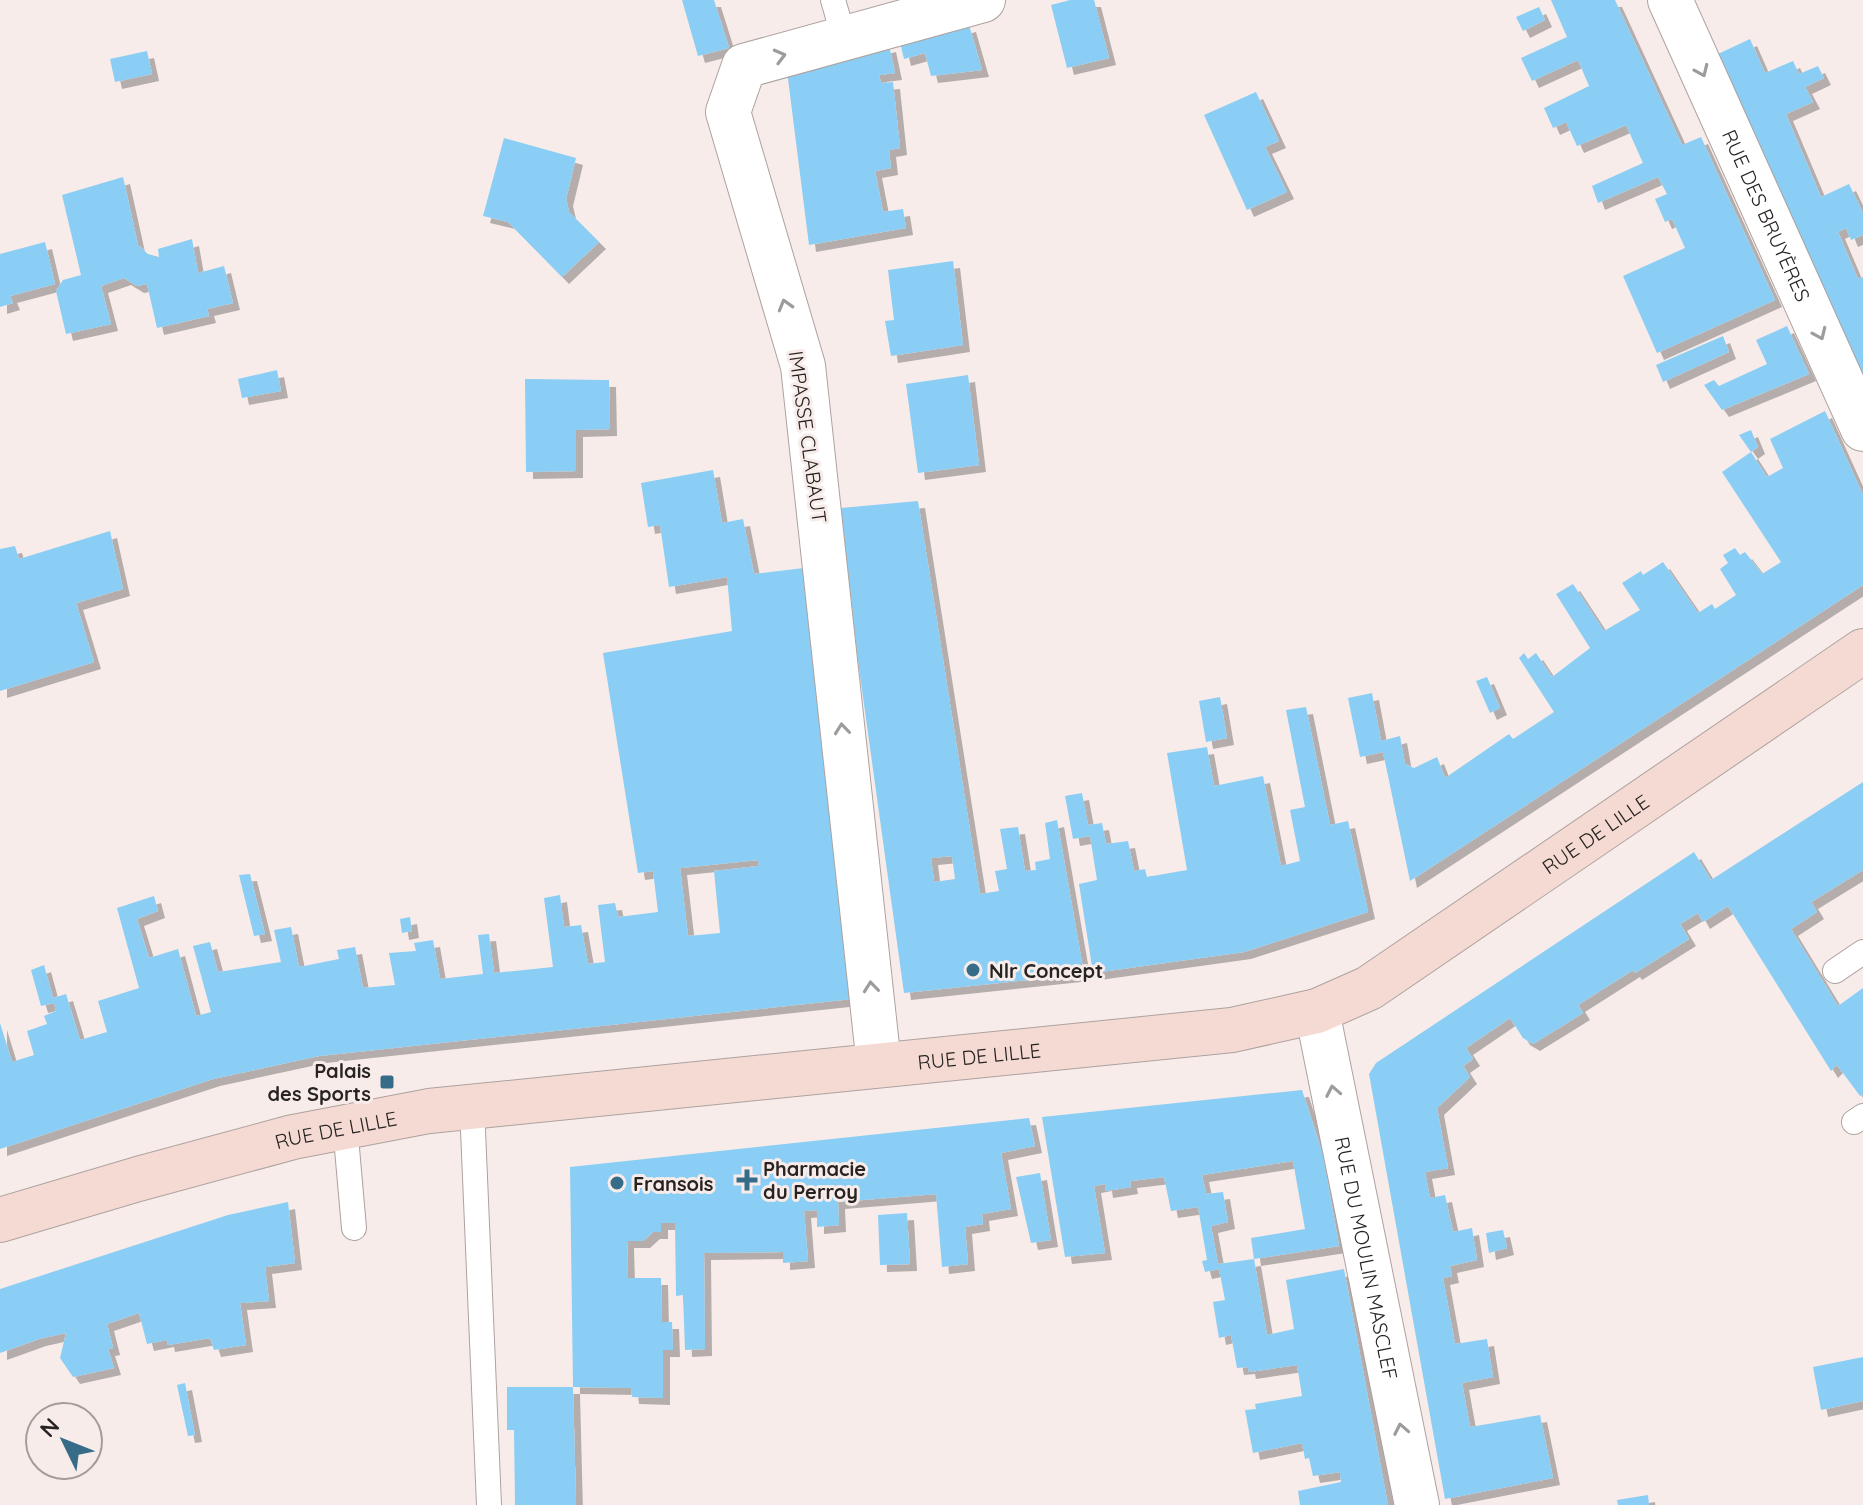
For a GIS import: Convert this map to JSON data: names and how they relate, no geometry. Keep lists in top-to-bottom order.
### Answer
{
  "streets": {
    "main road": ["RUE DE LILLE"],
    "street": ["RUE DES BRUYÈRES", "IMPASSE CLABAUT", "RUE DU MOULIN MASCLEF"]
  },
  "crossings": [
    ["IMPASSE CLABAUT", "RUE DE LILLE"],
    ["RUE DE LILLE", "RUE DU MOULIN MASCLEF"]
  ],
  "one_way": ["RUE DES BRUYÈRES", "IMPASSE CLABAUT", "RUE DU MOULIN MASCLEF"],
  "places": {
    "other": ["Nlr Concept", "Fransois"],
    "transit": ["Palais des Sports"],
    "health": ["Pharmacie du Perroy"]
  },
  "north": "top left"
}
